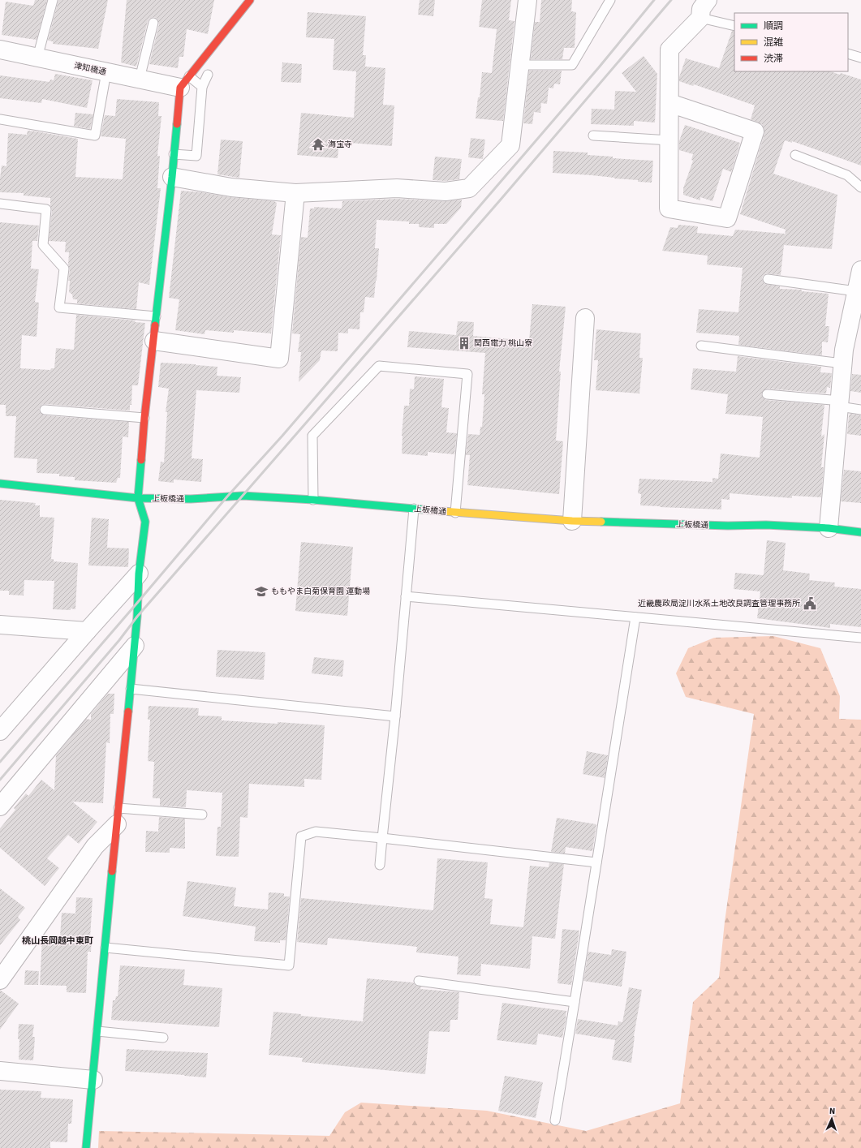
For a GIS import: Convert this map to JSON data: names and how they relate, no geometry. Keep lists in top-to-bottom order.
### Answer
{
  "streets": {
    "street": ["津知橋通", "上板橋通"]
  },
  "districts": ["桃山長岡越中東町"],
  "places": {
    "temple": ["海宝寺"],
    "building": ["関西電力 桃山寮"],
    "school or university": ["ももやま白菊保育園 運動場"],
    "public building": ["近畿農政局淀川水系土地改良調査管理事務所"]
  },
  "legend": ["順調", "混雑", "渋滞"],
  "north": "top"
}
